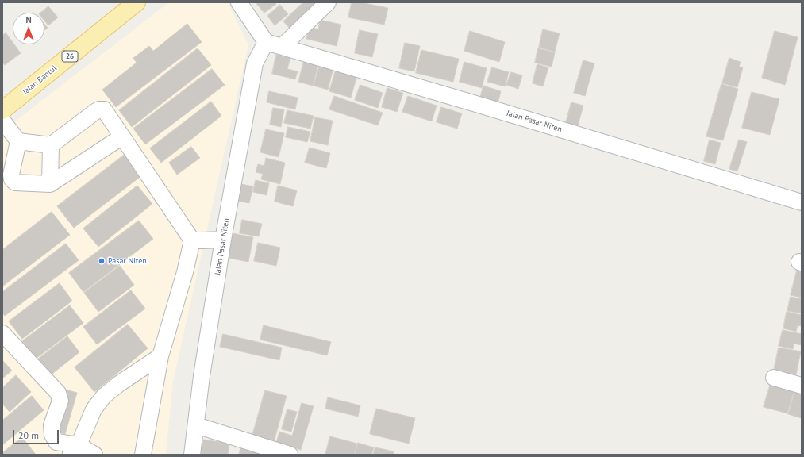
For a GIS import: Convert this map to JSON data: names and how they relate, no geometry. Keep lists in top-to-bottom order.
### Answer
{
  "streets": {
    "main road": ["26", "Jalan Bantul"],
    "street": ["Jalan Pasar Niten"]
  },
  "places": ["Pasar Niten"],
  "scale_bar": "20 m",
  "north": "top"
}
